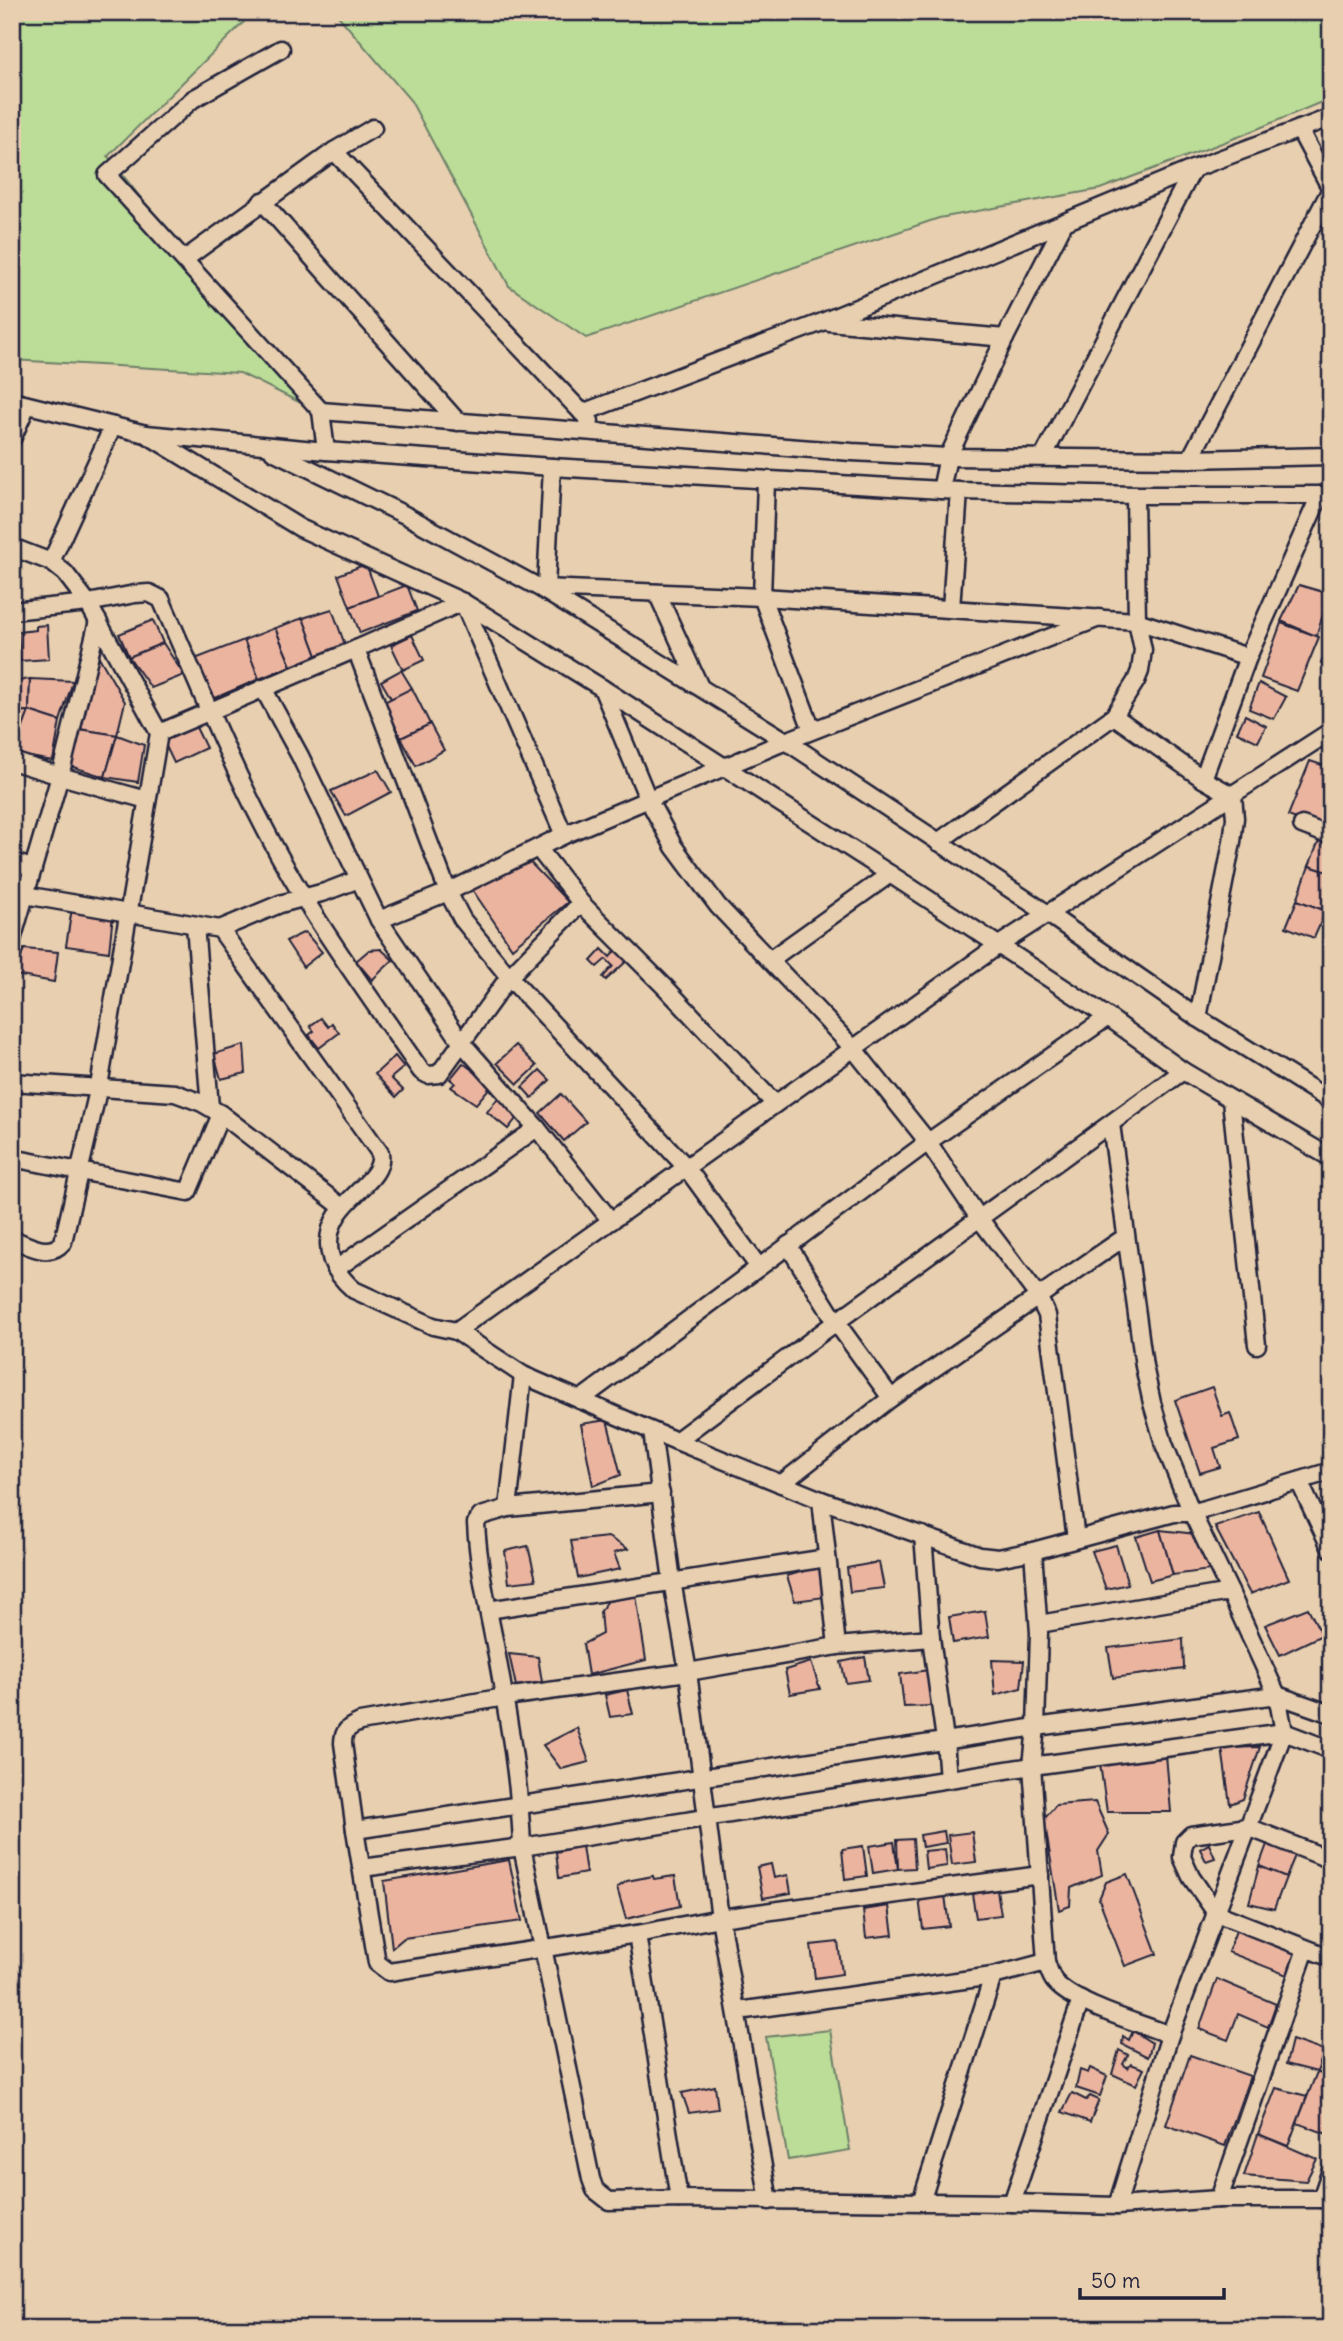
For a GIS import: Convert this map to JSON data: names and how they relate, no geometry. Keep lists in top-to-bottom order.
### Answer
{
  "scale_bar": "50 m"
}
